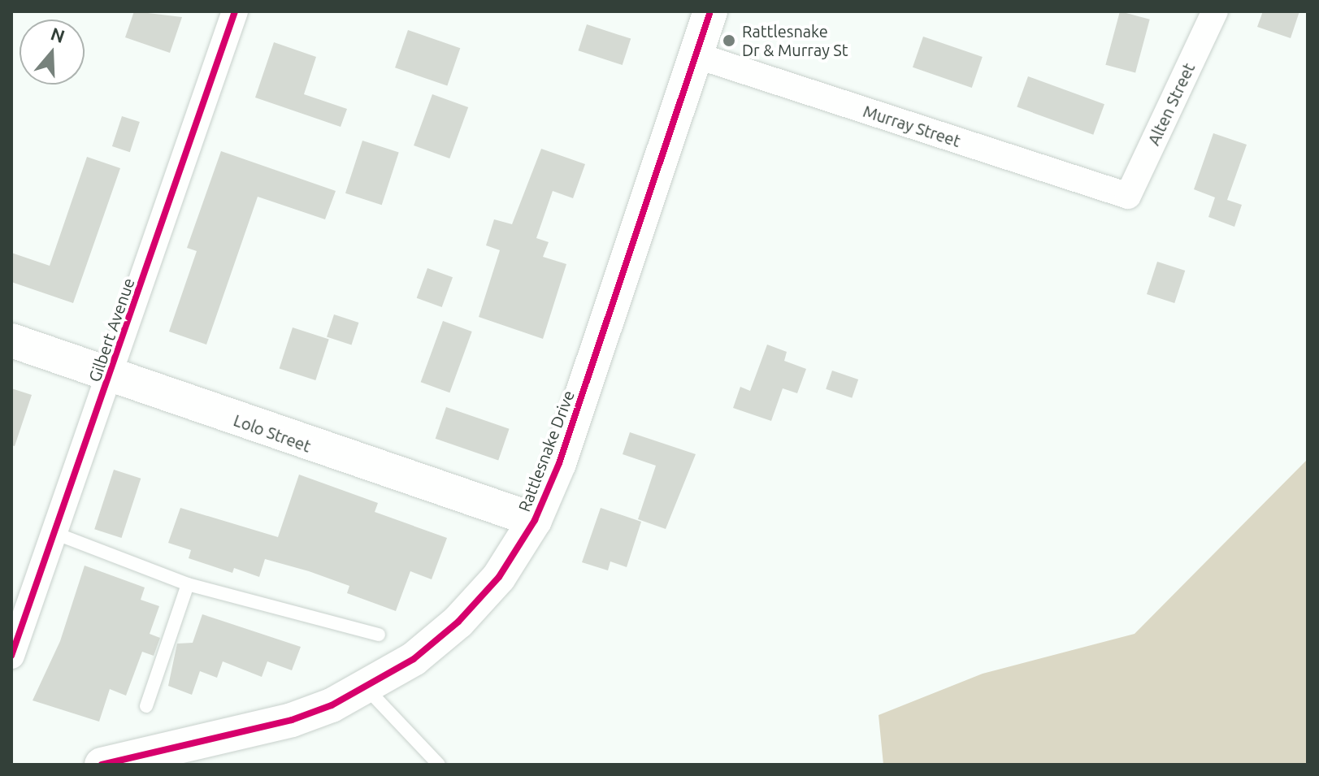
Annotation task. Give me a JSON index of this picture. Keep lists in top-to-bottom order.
{
  "streets": {
    "street": [
      "Alten Street",
      "Murray Street",
      "Gilbert Avenue",
      "Lolo Street",
      "Rattlesnake Drive"
    ]
  },
  "crossings": [
    ["Alten Street", "Murray Street"],
    ["Murray Street", "Rattlesnake Drive"],
    ["Gilbert Avenue", "Lolo Street"],
    ["Lolo Street", "Rattlesnake Drive"]
  ],
  "places": ["Rattlesnake Dr & Murray St"],
  "north": "top"
}
